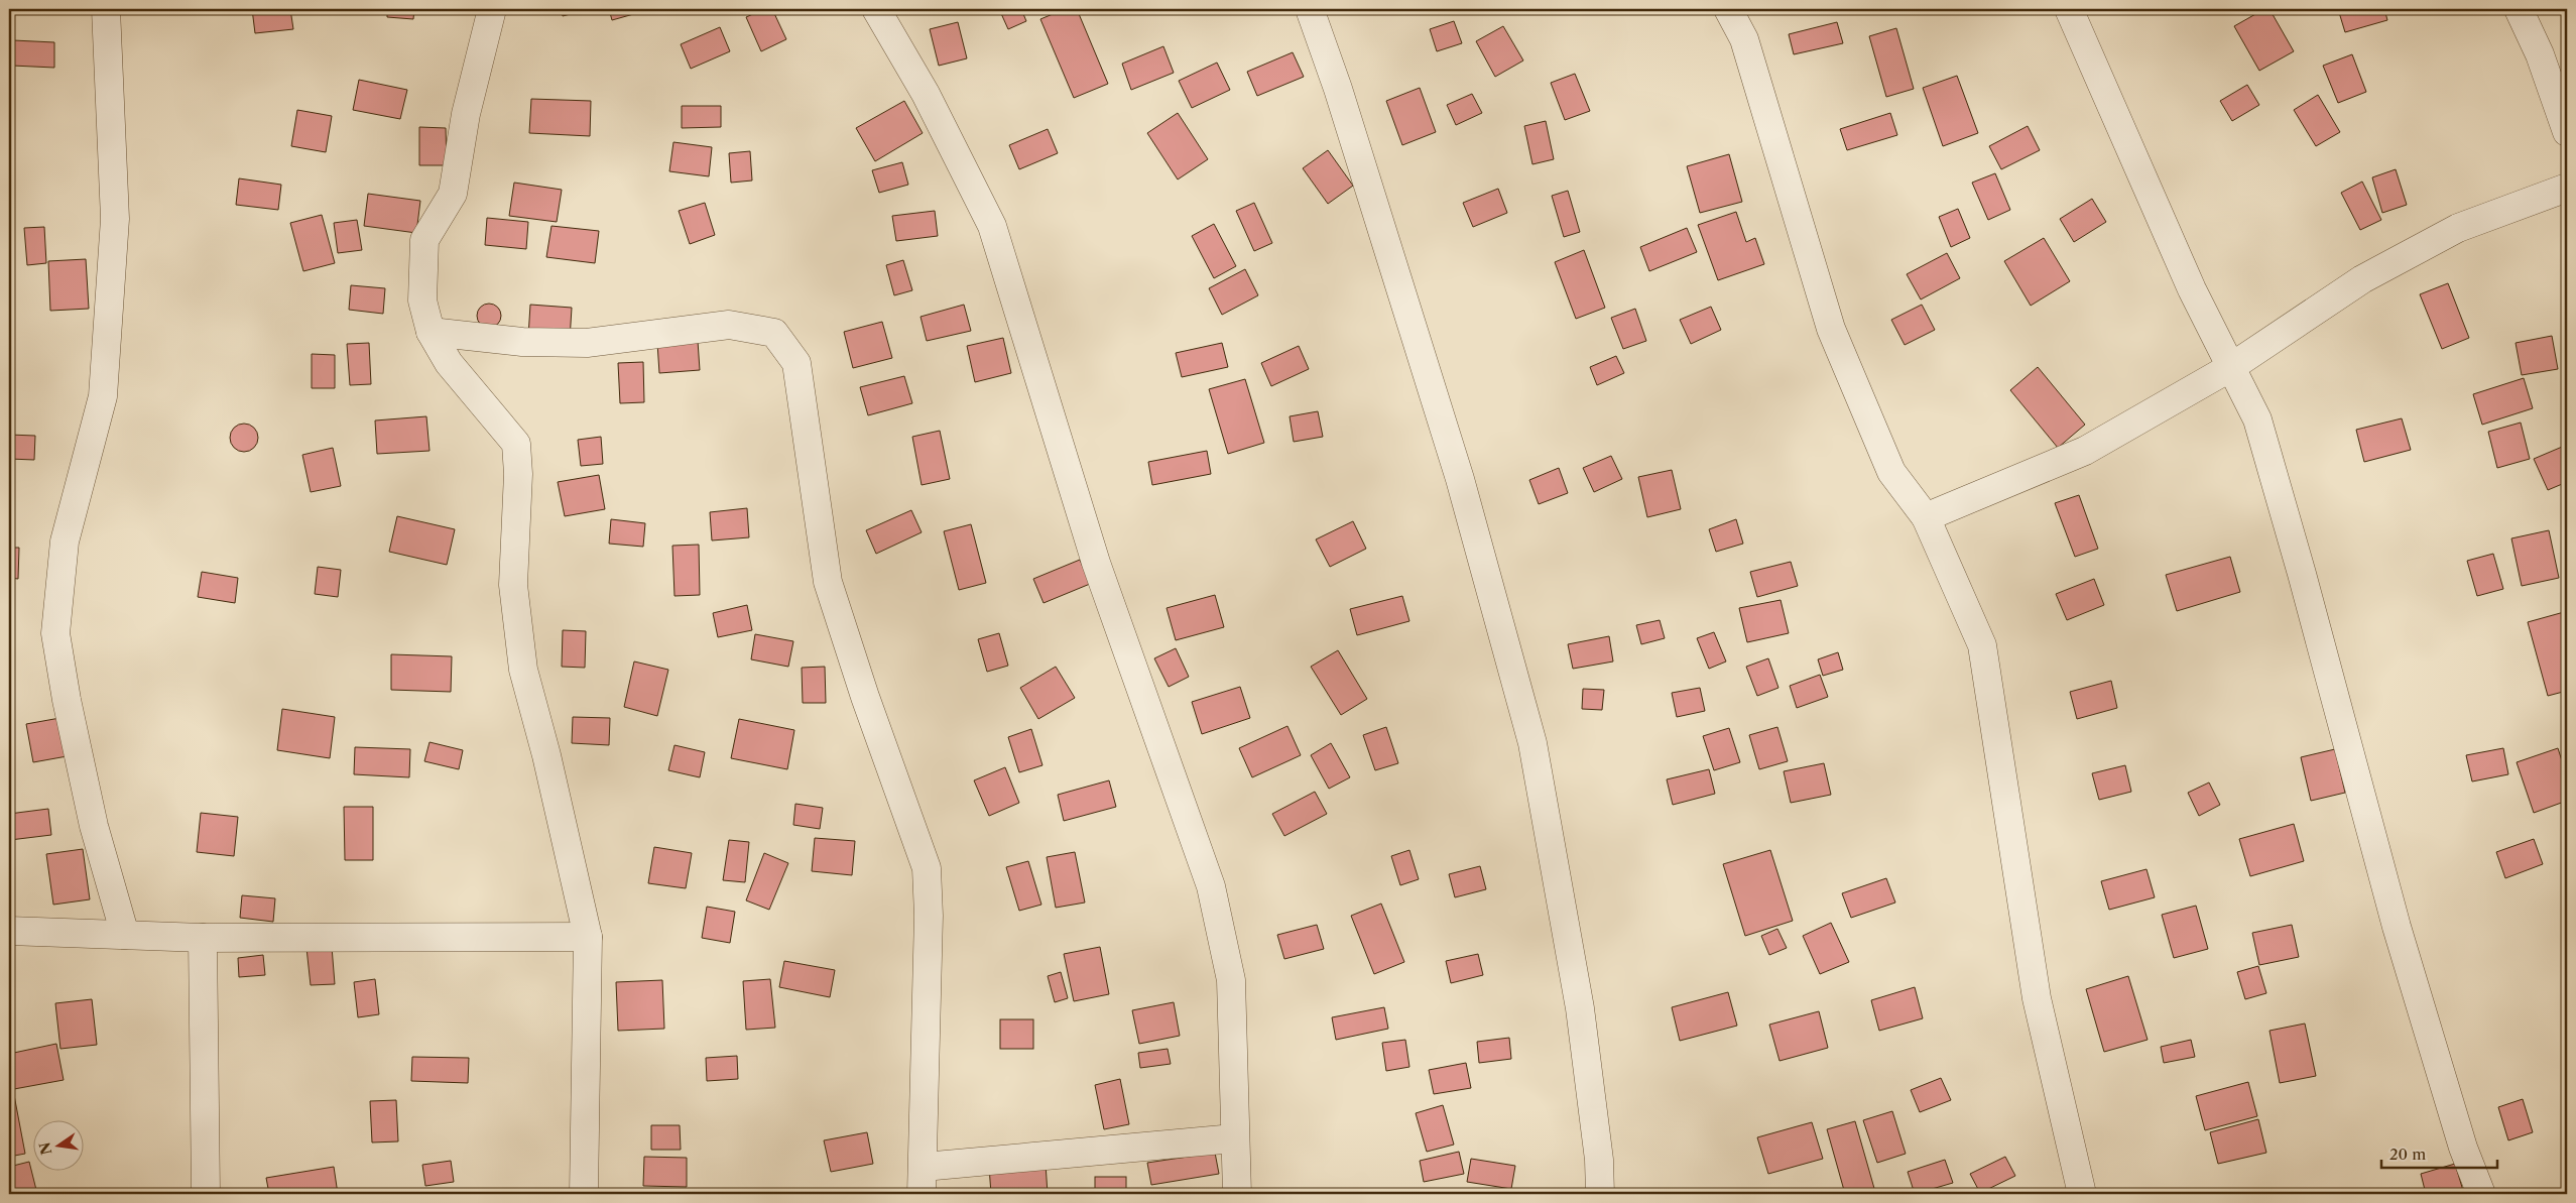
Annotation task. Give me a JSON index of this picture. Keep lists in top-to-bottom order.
{
  "scale_bar": "20 m",
  "north": "left"
}
